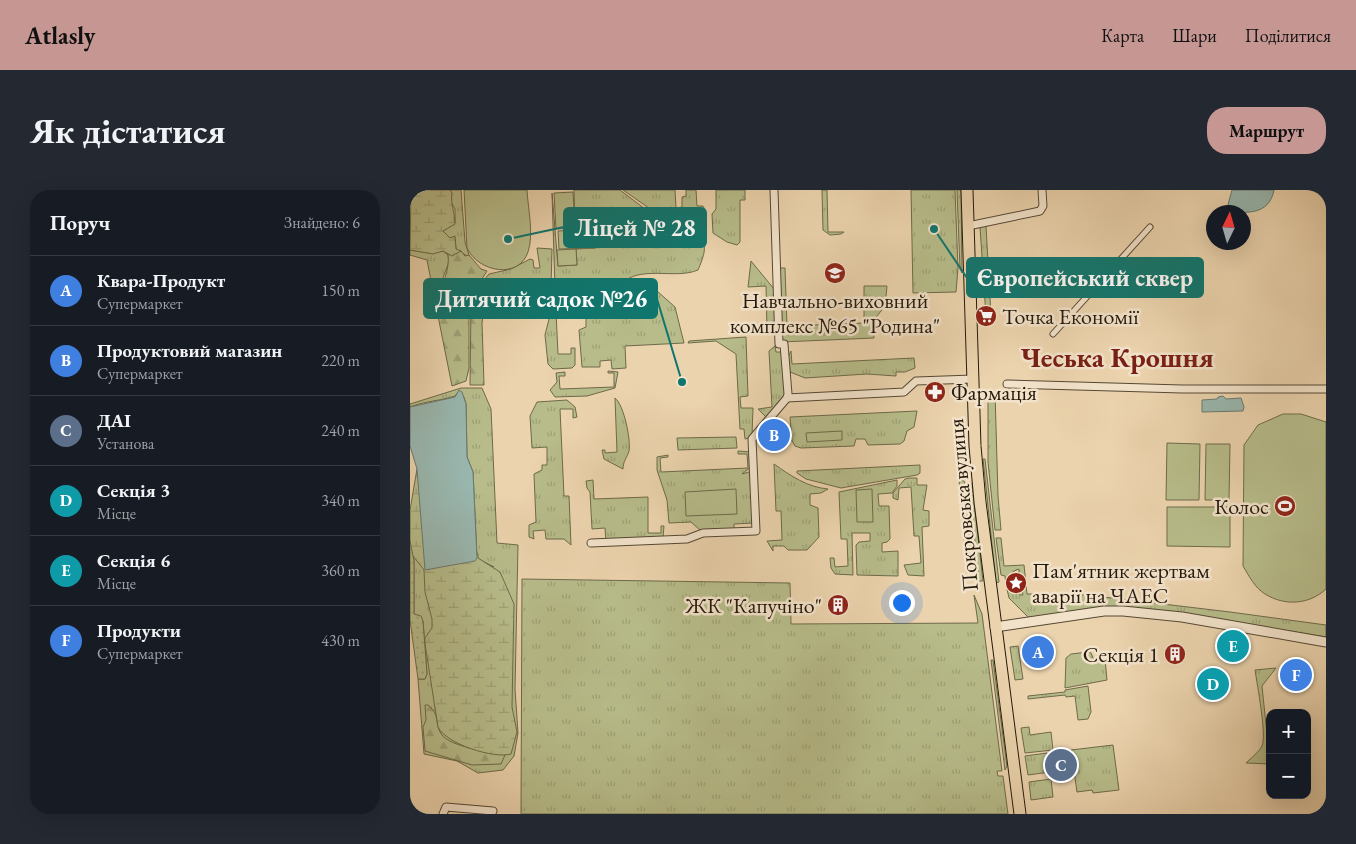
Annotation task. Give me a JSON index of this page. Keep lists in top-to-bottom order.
{
  "streets": {
    "highway": ["Покровська вулиця"]
  },
  "districts": ["Чеська Крошня"],
  "places": {
    "other": ["Європейський сквер", "Ліцей № 28", "Дитячий садок №26"],
    "school or university": ["Навчально-виховний комплекс №65 \"Родина\""],
    "supermarket": ["Точка Економії"],
    "pharmacy": ["Фармація"],
    "sports": ["Колос"],
    "place": ["Пам'ятник жертвам аварії на ЧАЕС"],
    "building": ["ЖК \"Капучіно\"", "Секція 1"]
  },
  "north": "top",
  "page": {
    "header": "Atlasly",
    "nav": ["Карта", "Шари", "Поділитися"],
    "buttons": "Маршрут",
    "title": "Як дістатися",
    "heading": ["Поруч", "Знайдено: 6"],
    "list": [
      {
        "mark": "A",
        "name": "Квара-Продукт",
        "note": "Супермаркет",
        "value": "150 m"
      },
      {
        "mark": "B",
        "name": "Продуктовий магазин",
        "note": "Супермаркет",
        "value": "220 m"
      },
      {
        "mark": "C",
        "name": "ДАІ",
        "note": "Установа",
        "value": "240 m"
      },
      {
        "mark": "D",
        "name": "Секція 3",
        "note": "Місце",
        "value": "340 m"
      },
      {
        "mark": "E",
        "name": "Секція 6",
        "note": "Місце",
        "value": "360 m"
      },
      {
        "mark": "F",
        "name": "Продукти",
        "note": "Супермаркет",
        "value": "430 m"
      }
    ],
    "pins": [
      "B",
      "E",
      "A",
      "F",
      "D",
      "C"
    ],
    "map_buttons": ["+", "−"]
  }
}
